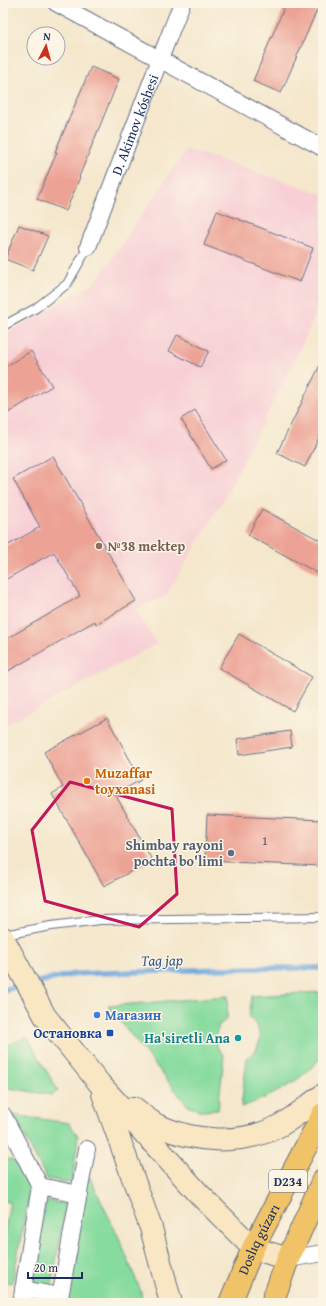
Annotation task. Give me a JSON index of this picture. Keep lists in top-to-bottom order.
{
  "streets": {
    "main road": ["D234", "Doslıq gúzarı"],
    "street": ["D. Akimov kóshesi"]
  },
  "water": ["Tag jap"],
  "places": {
    "other": [
      "№38 mektep",
      "Muzaffar toyxanasi",
      "Shimbay rayoni pochta bo'limi",
      "Магазин",
      "Ha'siretli Ana"
    ],
    "transit": ["Остановка"]
  },
  "house_numbers": ["1"],
  "scale_bar": "20 m",
  "north": "top"
}
